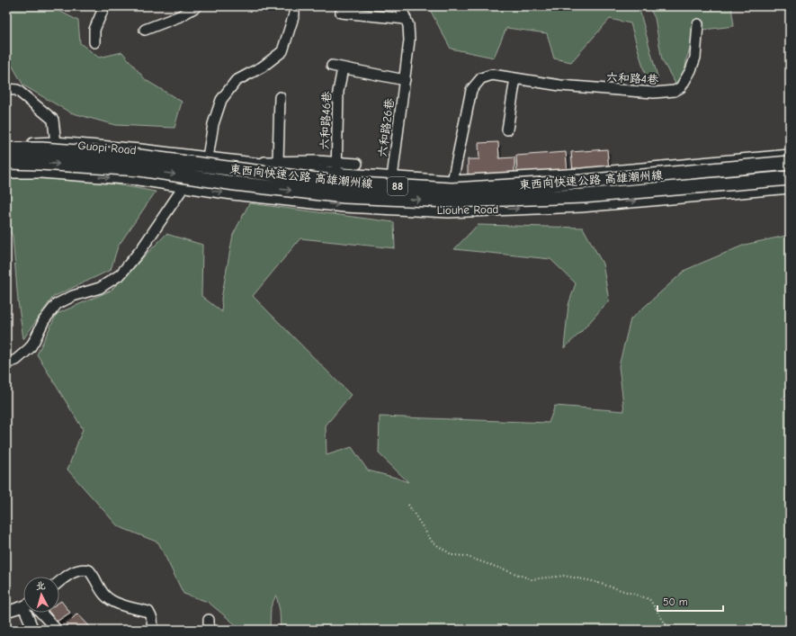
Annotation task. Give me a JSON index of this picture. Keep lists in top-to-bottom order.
{
  "streets": {
    "highway": ["東西向快速公路 高雄潮州線", "88"],
    "main road": ["Guopi Road", "Liouhe Road"],
    "street": ["六和路4巷", "六和路46巷", "六和路26巷"]
  },
  "scale_bar": "50 m",
  "north": "top"
}
